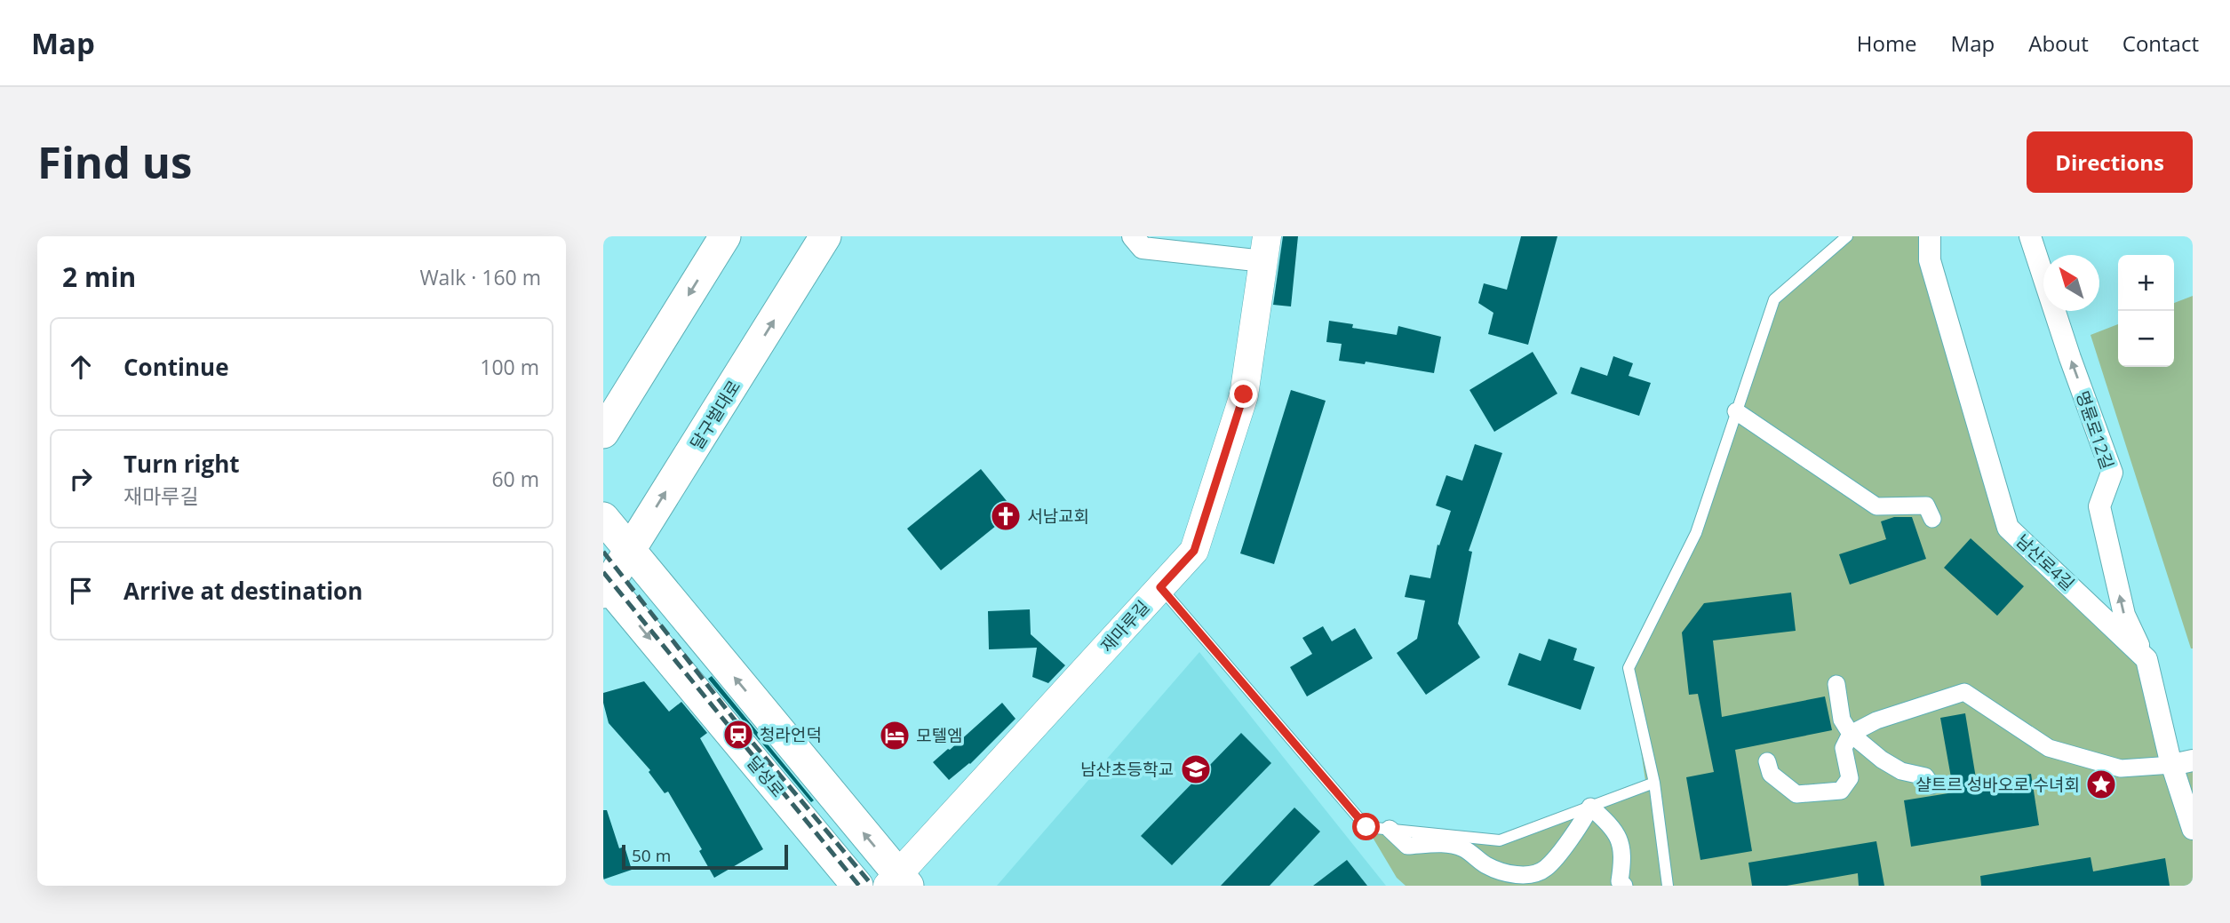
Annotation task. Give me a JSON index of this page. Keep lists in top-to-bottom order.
{
  "streets": {
    "main road": ["달구벌대로", "달성로"],
    "street": ["명륜로12길", "남산로4길", "재마루길"]
  },
  "crossings": [
    ["달구벌대로", "달성로"],
    ["명륜로12길", "남산로4길"]
  ],
  "one_way": ["명륜로12길"],
  "places": {
    "church": ["서남교회"],
    "station": ["청라언덕"],
    "hotel": ["모텔엠"],
    "school or university": ["남산초등학교"],
    "place": ["샬트르 성바오로 수녀회"]
  },
  "scale_bar": "50 m",
  "north": "top left",
  "page": {
    "header": "Map",
    "nav": [
      "Home",
      "Map",
      "About",
      "Contact"
    ],
    "buttons": "Directions",
    "title": "Find us",
    "heading": ["2 min", "Walk · 160 m"],
    "map_buttons": ["+", "−"],
    "list": [
      ["Continue", "100 m"],
      ["Turn right", "재마루길", "60 m"],
      "Arrive at destination"
    ],
    "scale": "50 m"
  }
}
